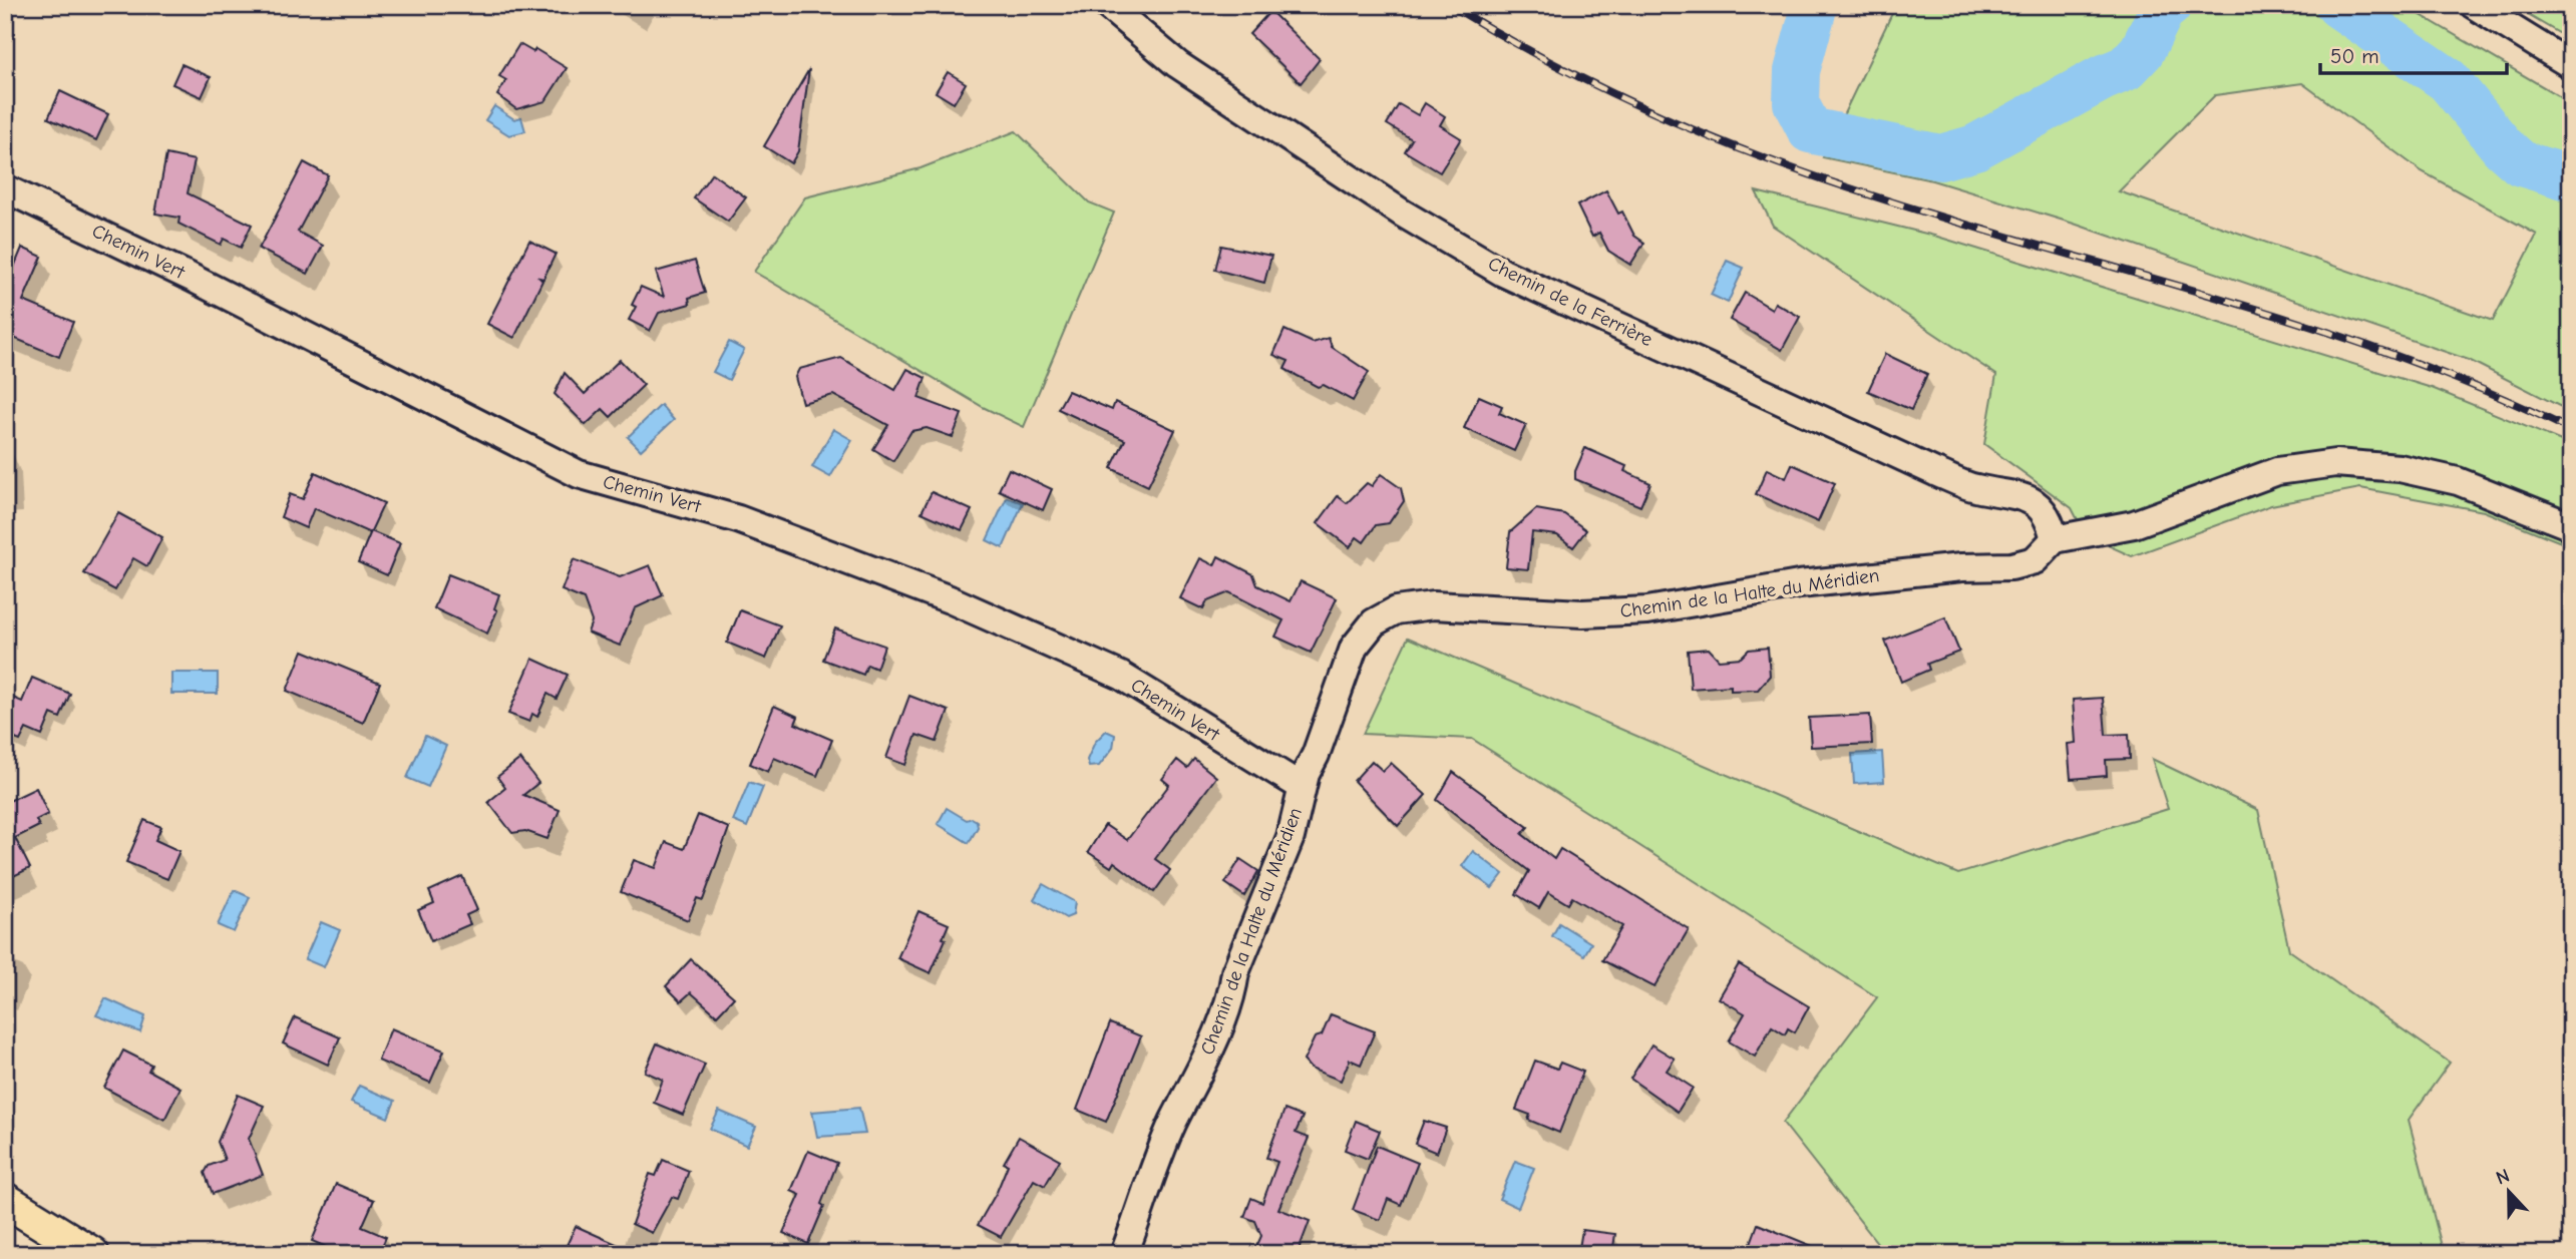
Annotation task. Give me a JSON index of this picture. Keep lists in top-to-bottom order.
{
  "streets": {
    "street": ["Chemin Vert", "Chemin de la Ferrière", "Chemin de la Halte du Méridien"]
  },
  "crossings": [
    ["Chemin Vert", "Chemin de la Halte du Méridien"],
    ["Chemin de la Ferrière", "Chemin de la Halte du Méridien"]
  ],
  "scale_bar": "50 m",
  "north": "top"
}
